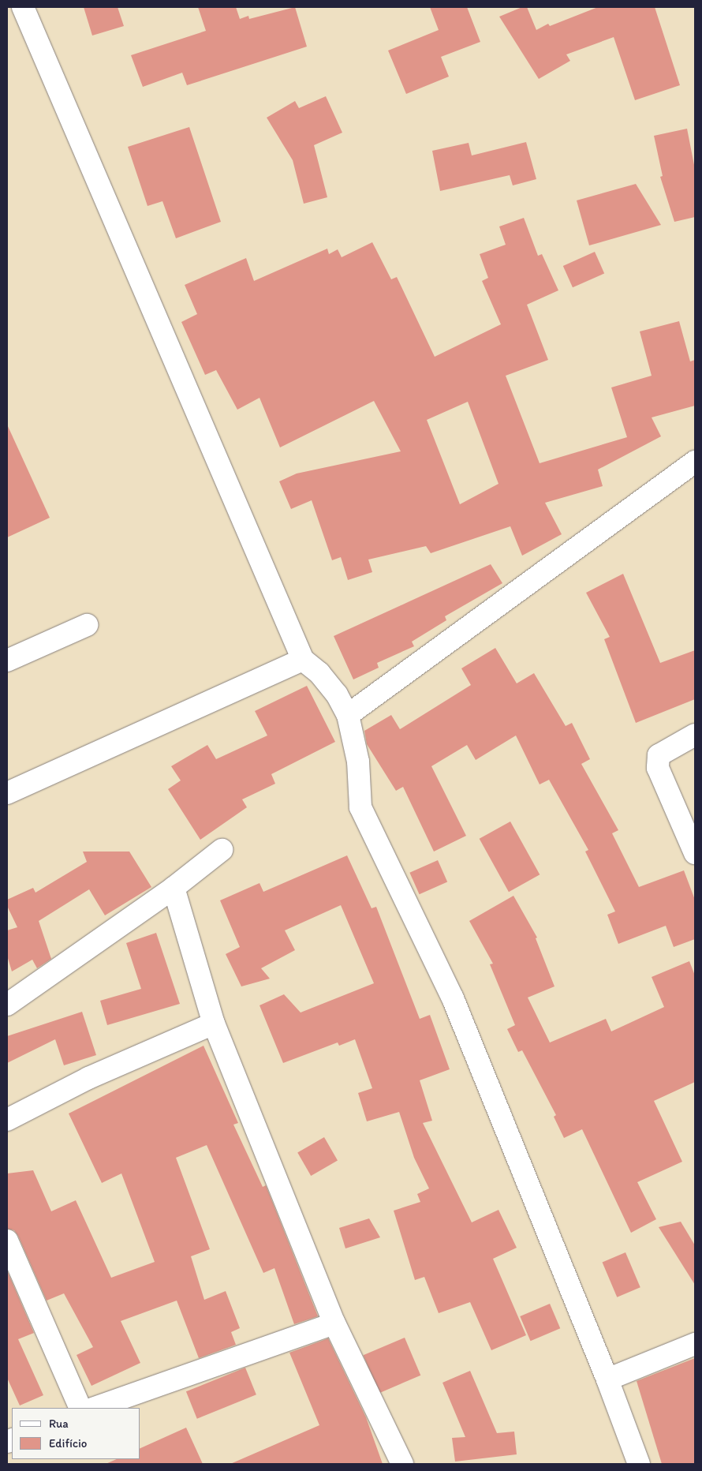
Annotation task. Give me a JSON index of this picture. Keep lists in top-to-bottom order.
{
  "legend": ["Rua", "Edifício"]
}
